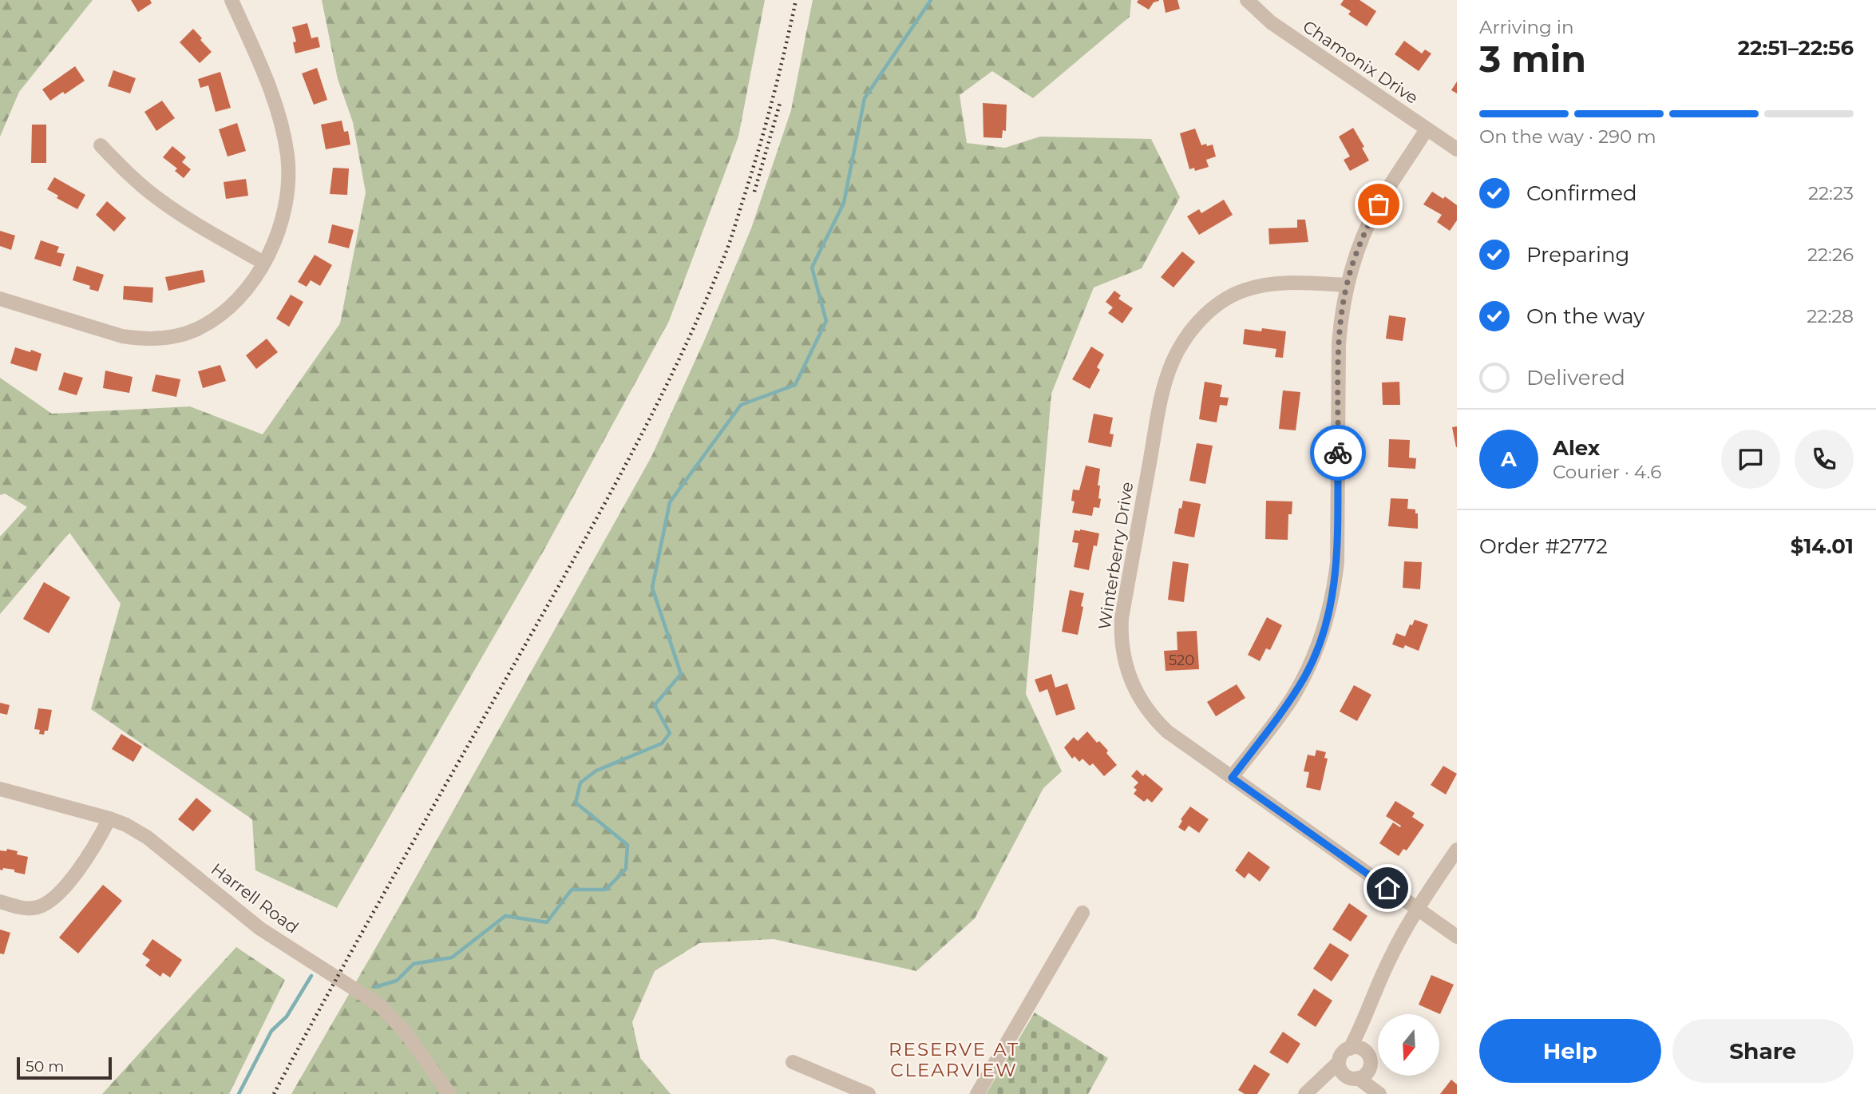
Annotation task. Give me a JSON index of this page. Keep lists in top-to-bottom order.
{
  "streets": {
    "street": ["Chamonix Drive", "Winterberry Drive", "Harrell Road"]
  },
  "districts": ["RESERVE AT CLEARVIEW"],
  "house_numbers": ["520"],
  "scale_bar": "50 m",
  "north": "bottom",
  "page": {
    "heading": ["3 min", "Arriving in", "22:51–22:56"],
    "panel": [
      "Alex",
      "Courier · 4.6",
      "Order #2772",
      "$14.01"
    ],
    "bar": "On the way · 290 m",
    "list": [
      ["Confirmed", "22:23"],
      ["Preparing", "22:26"],
      ["On the way", "22:28"],
      "Delivered"
    ],
    "round": "A",
    "buttons": ["Help", "Share"],
    "scale": "50 m"
  }
}
